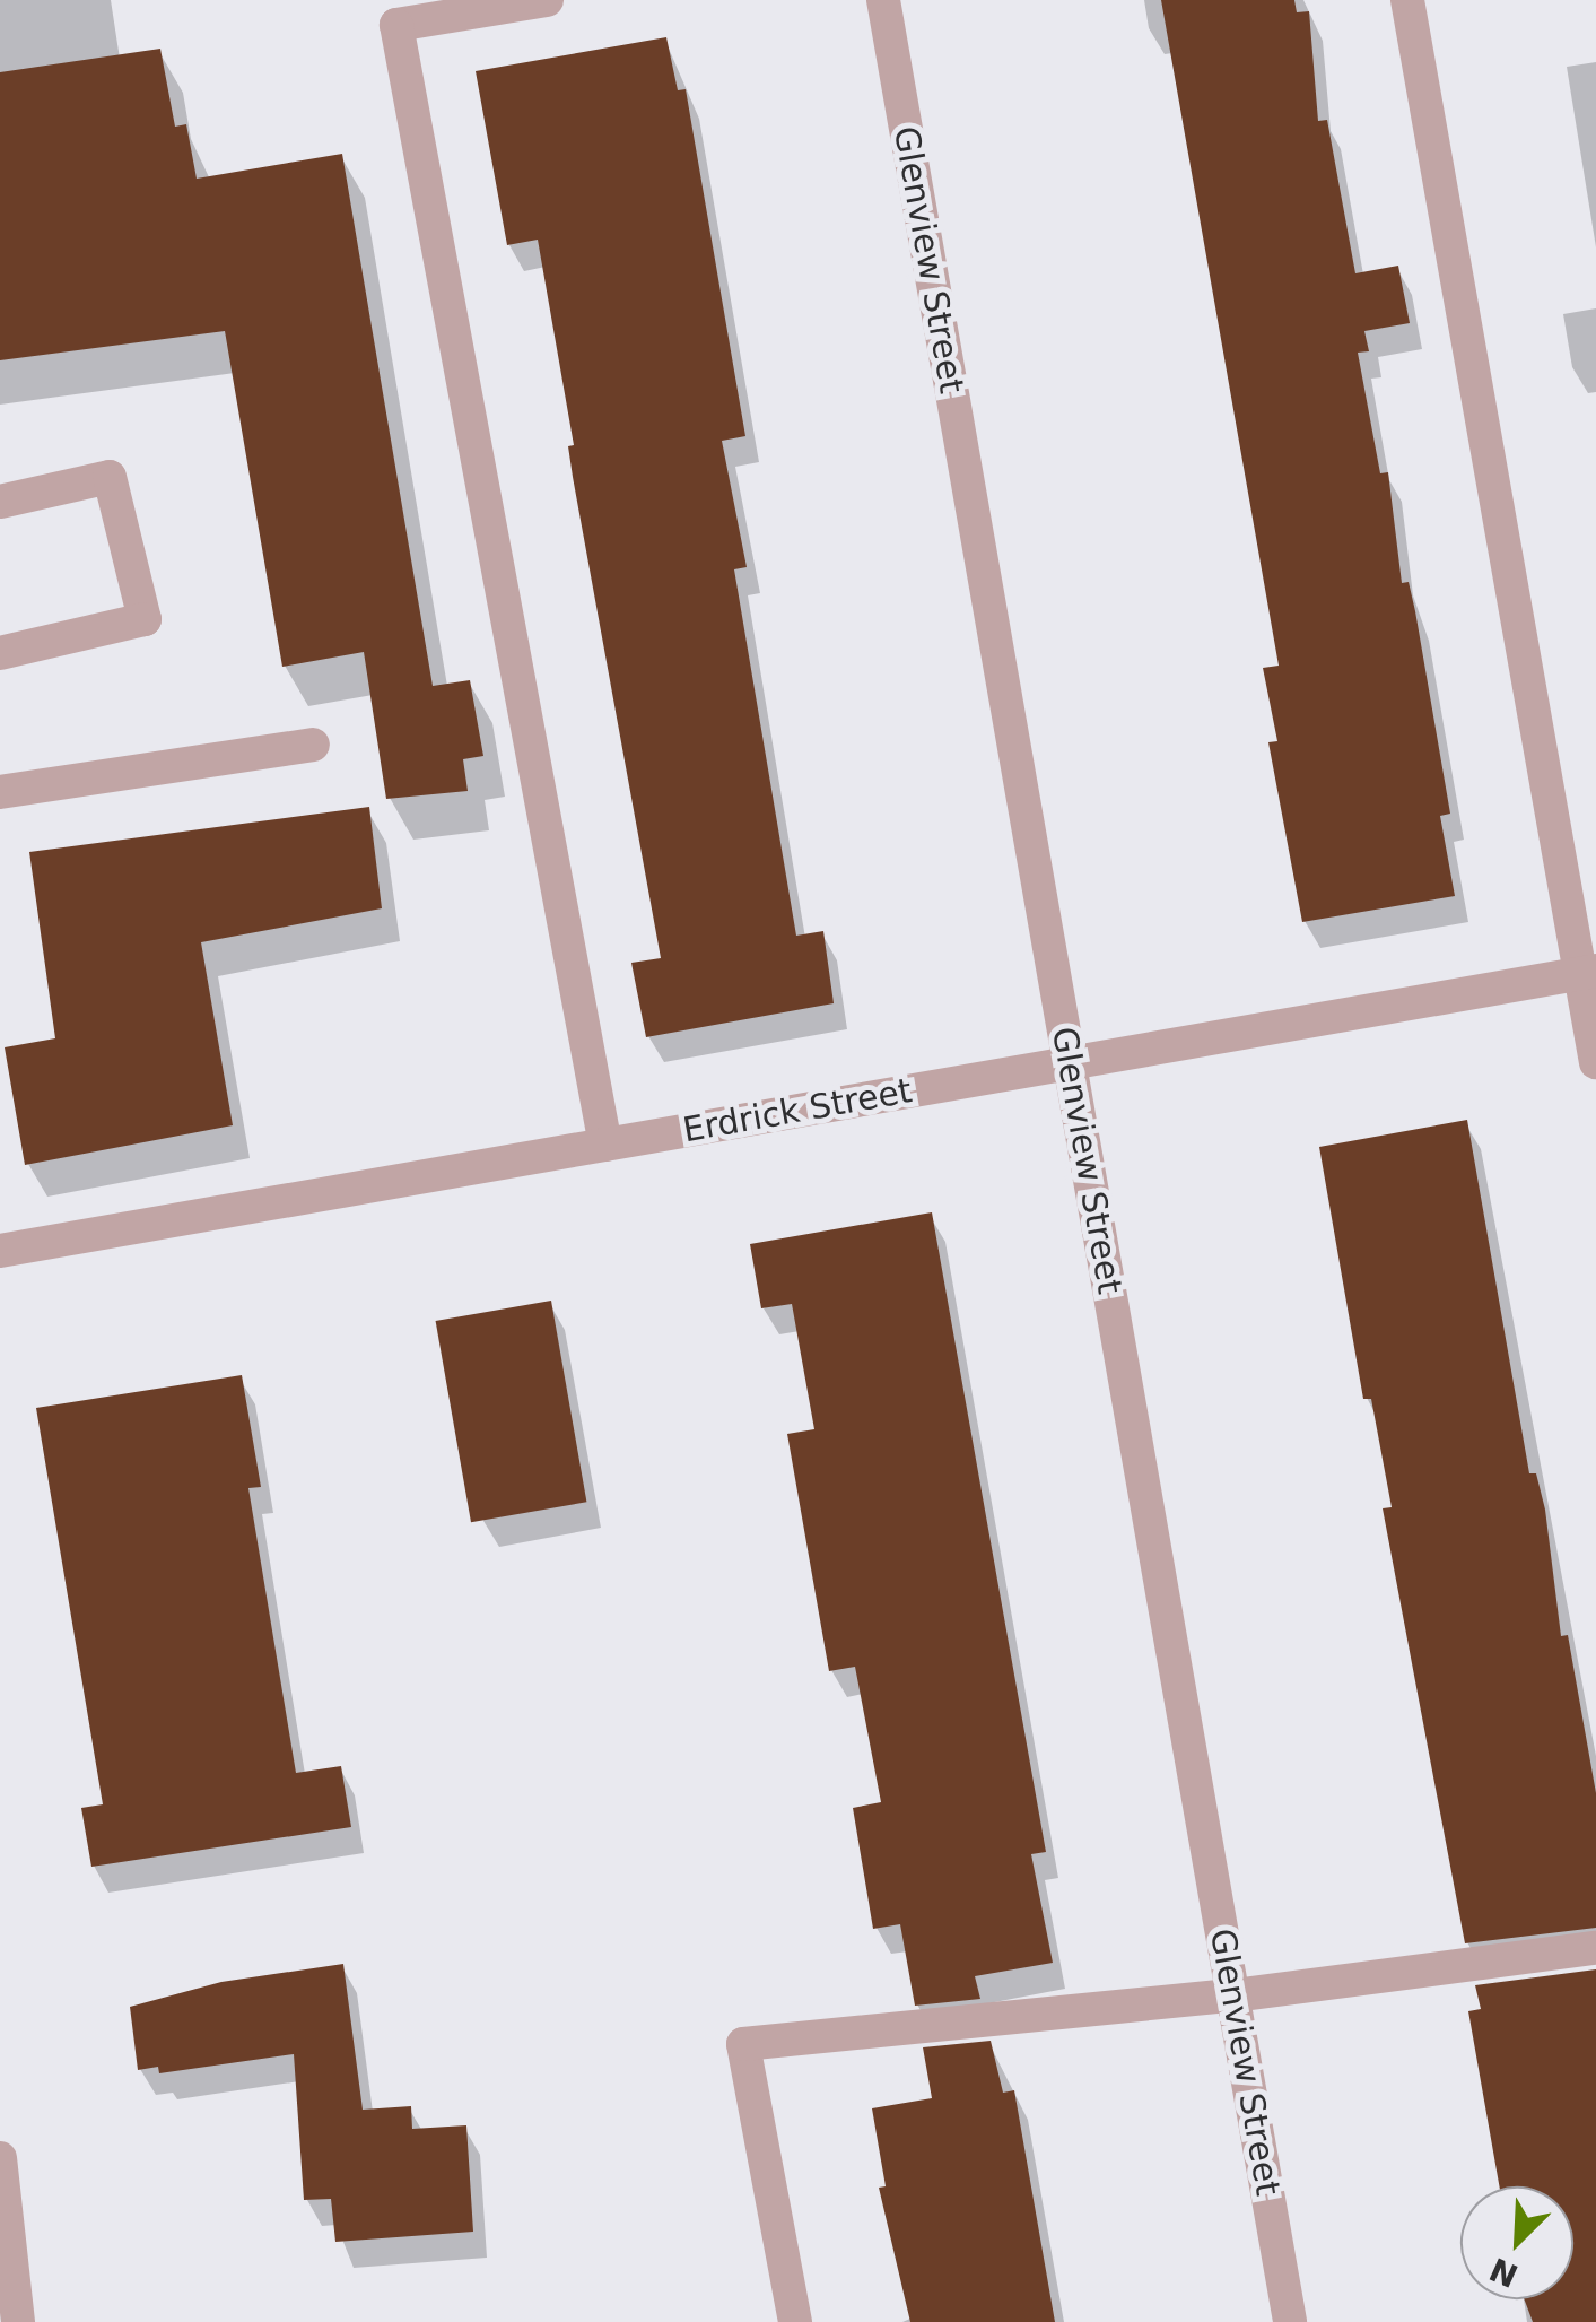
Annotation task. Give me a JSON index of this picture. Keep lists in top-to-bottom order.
{
  "streets": {
    "street": ["Glenview Street", "Erdrick Street"]
  },
  "crossings": [
    ["Glenview Street", "Erdrick Street"]
  ],
  "north": "bottom left"
}
